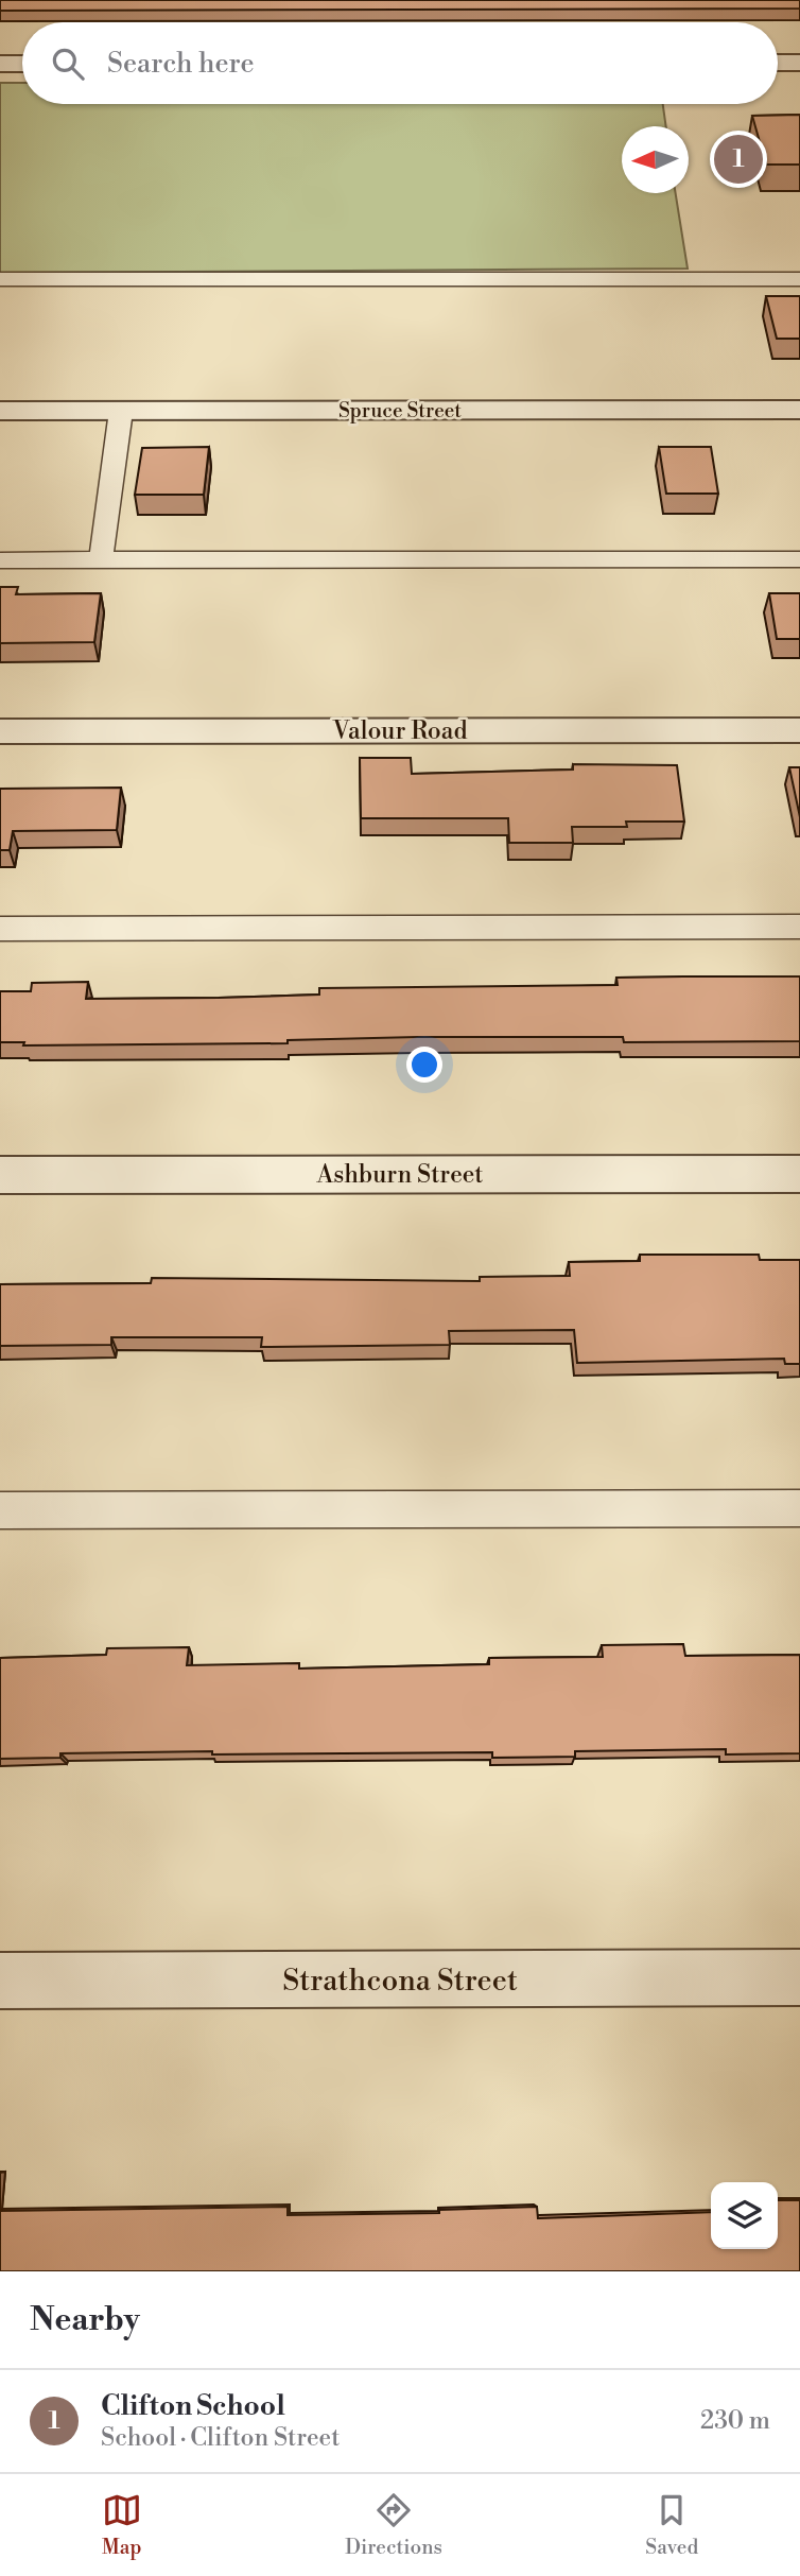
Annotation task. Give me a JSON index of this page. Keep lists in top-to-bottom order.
{
  "streets": {
    "street": [
      "Spruce Street",
      "Valour Road",
      "Ashburn Street",
      "Strathcona Street"
    ]
  },
  "north": "left",
  "page": {
    "search": "Search here",
    "pins": "1",
    "heading": "Nearby",
    "list": [
      {
        "mark": "1",
        "name": "Clifton School",
        "note": "School · Clifton Street",
        "value": "230 m"
      }
    ],
    "nav": ["Map", "Directions", "Saved"]
  }
}
